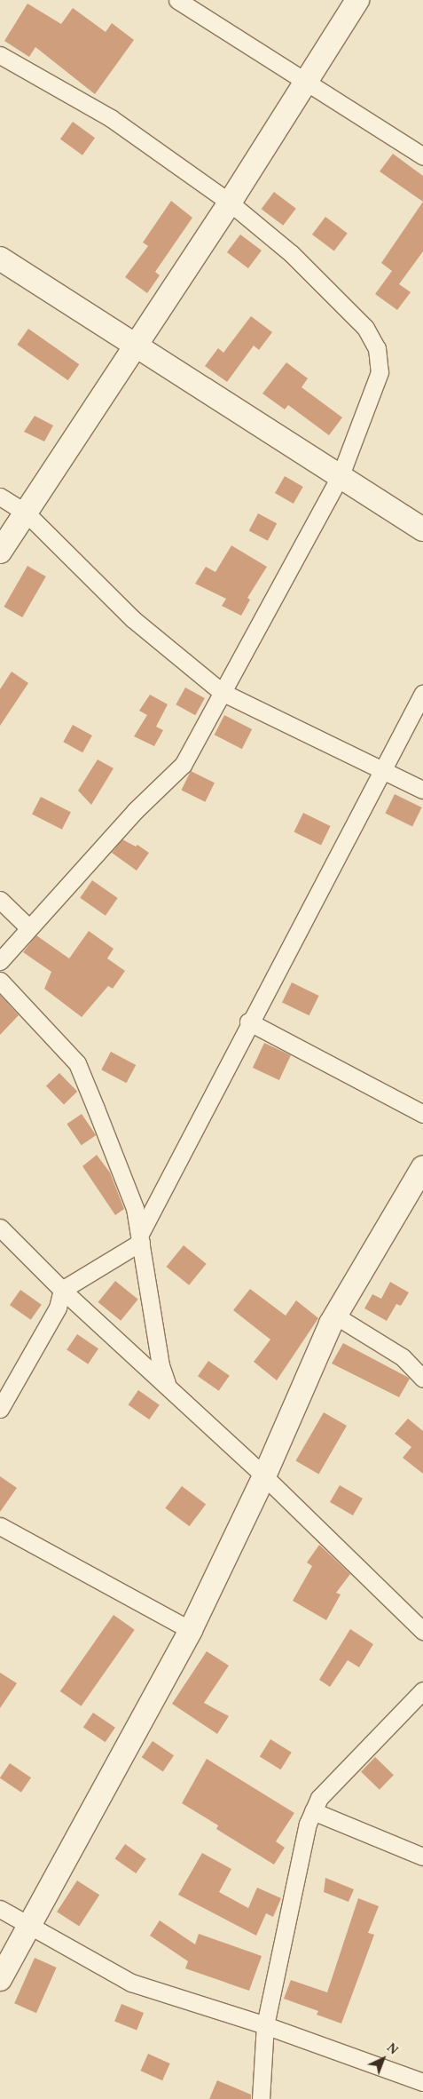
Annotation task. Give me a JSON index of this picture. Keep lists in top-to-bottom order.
{
  "north": "top right"
}
